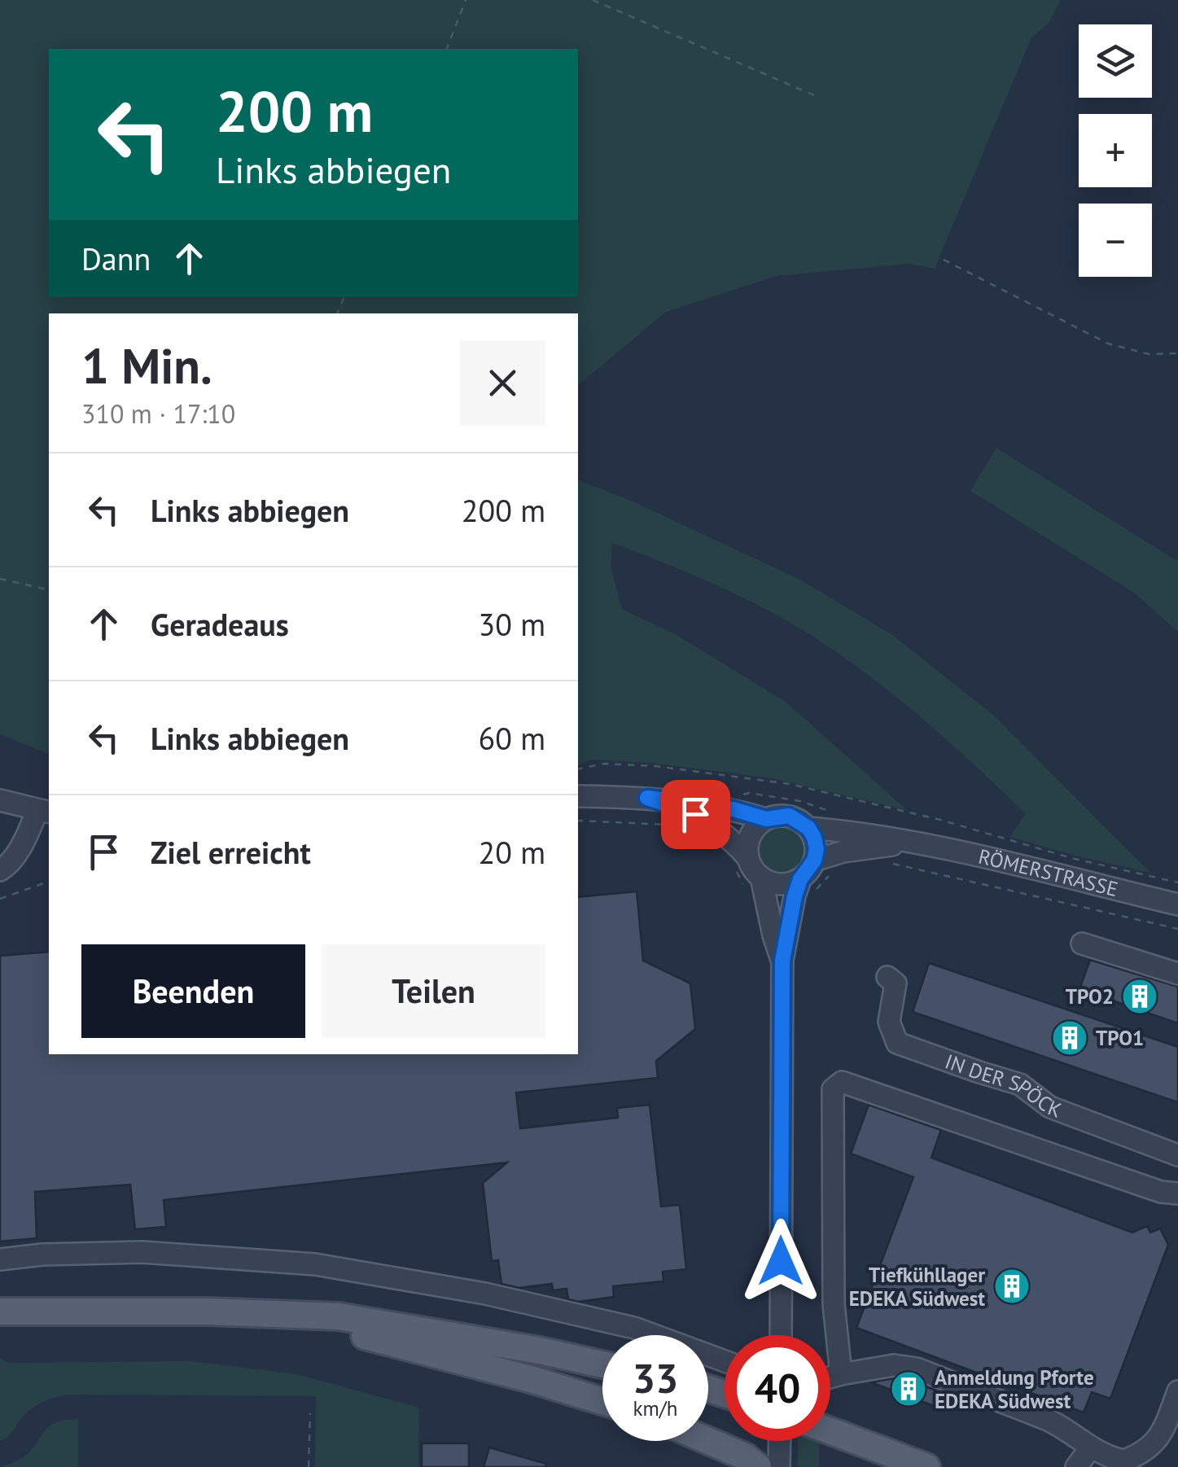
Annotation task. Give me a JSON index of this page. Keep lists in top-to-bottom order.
{
  "streets": {
    "street": ["RÖMERSTRASSE", "IN DER SPÖCK"]
  },
  "places": {
    "building": [
      "TPO2",
      "TPO1",
      "Tiefkühllager EDEKA Südwest",
      "Anmeldung Pforte EDEKA Südwest"
    ]
  },
  "page": {
    "map_buttons": ["+", "−"],
    "turn": ["200 m", "Links abbiegen"],
    "then": "Dann",
    "heading": ["1 Min.", "310 m · 17:10"],
    "list": [
      {
        "name": "Links abbiegen",
        "value": "200 m"
      },
      {
        "name": "Geradeaus",
        "value": "30 m"
      },
      {
        "name": "Links abbiegen",
        "value": "60 m"
      },
      {
        "name": "Ziel erreicht",
        "value": "20 m"
      }
    ],
    "buttons": ["Beenden", "Teilen"],
    "speed": "33 km/h",
    "limit": "40"
  }
}
